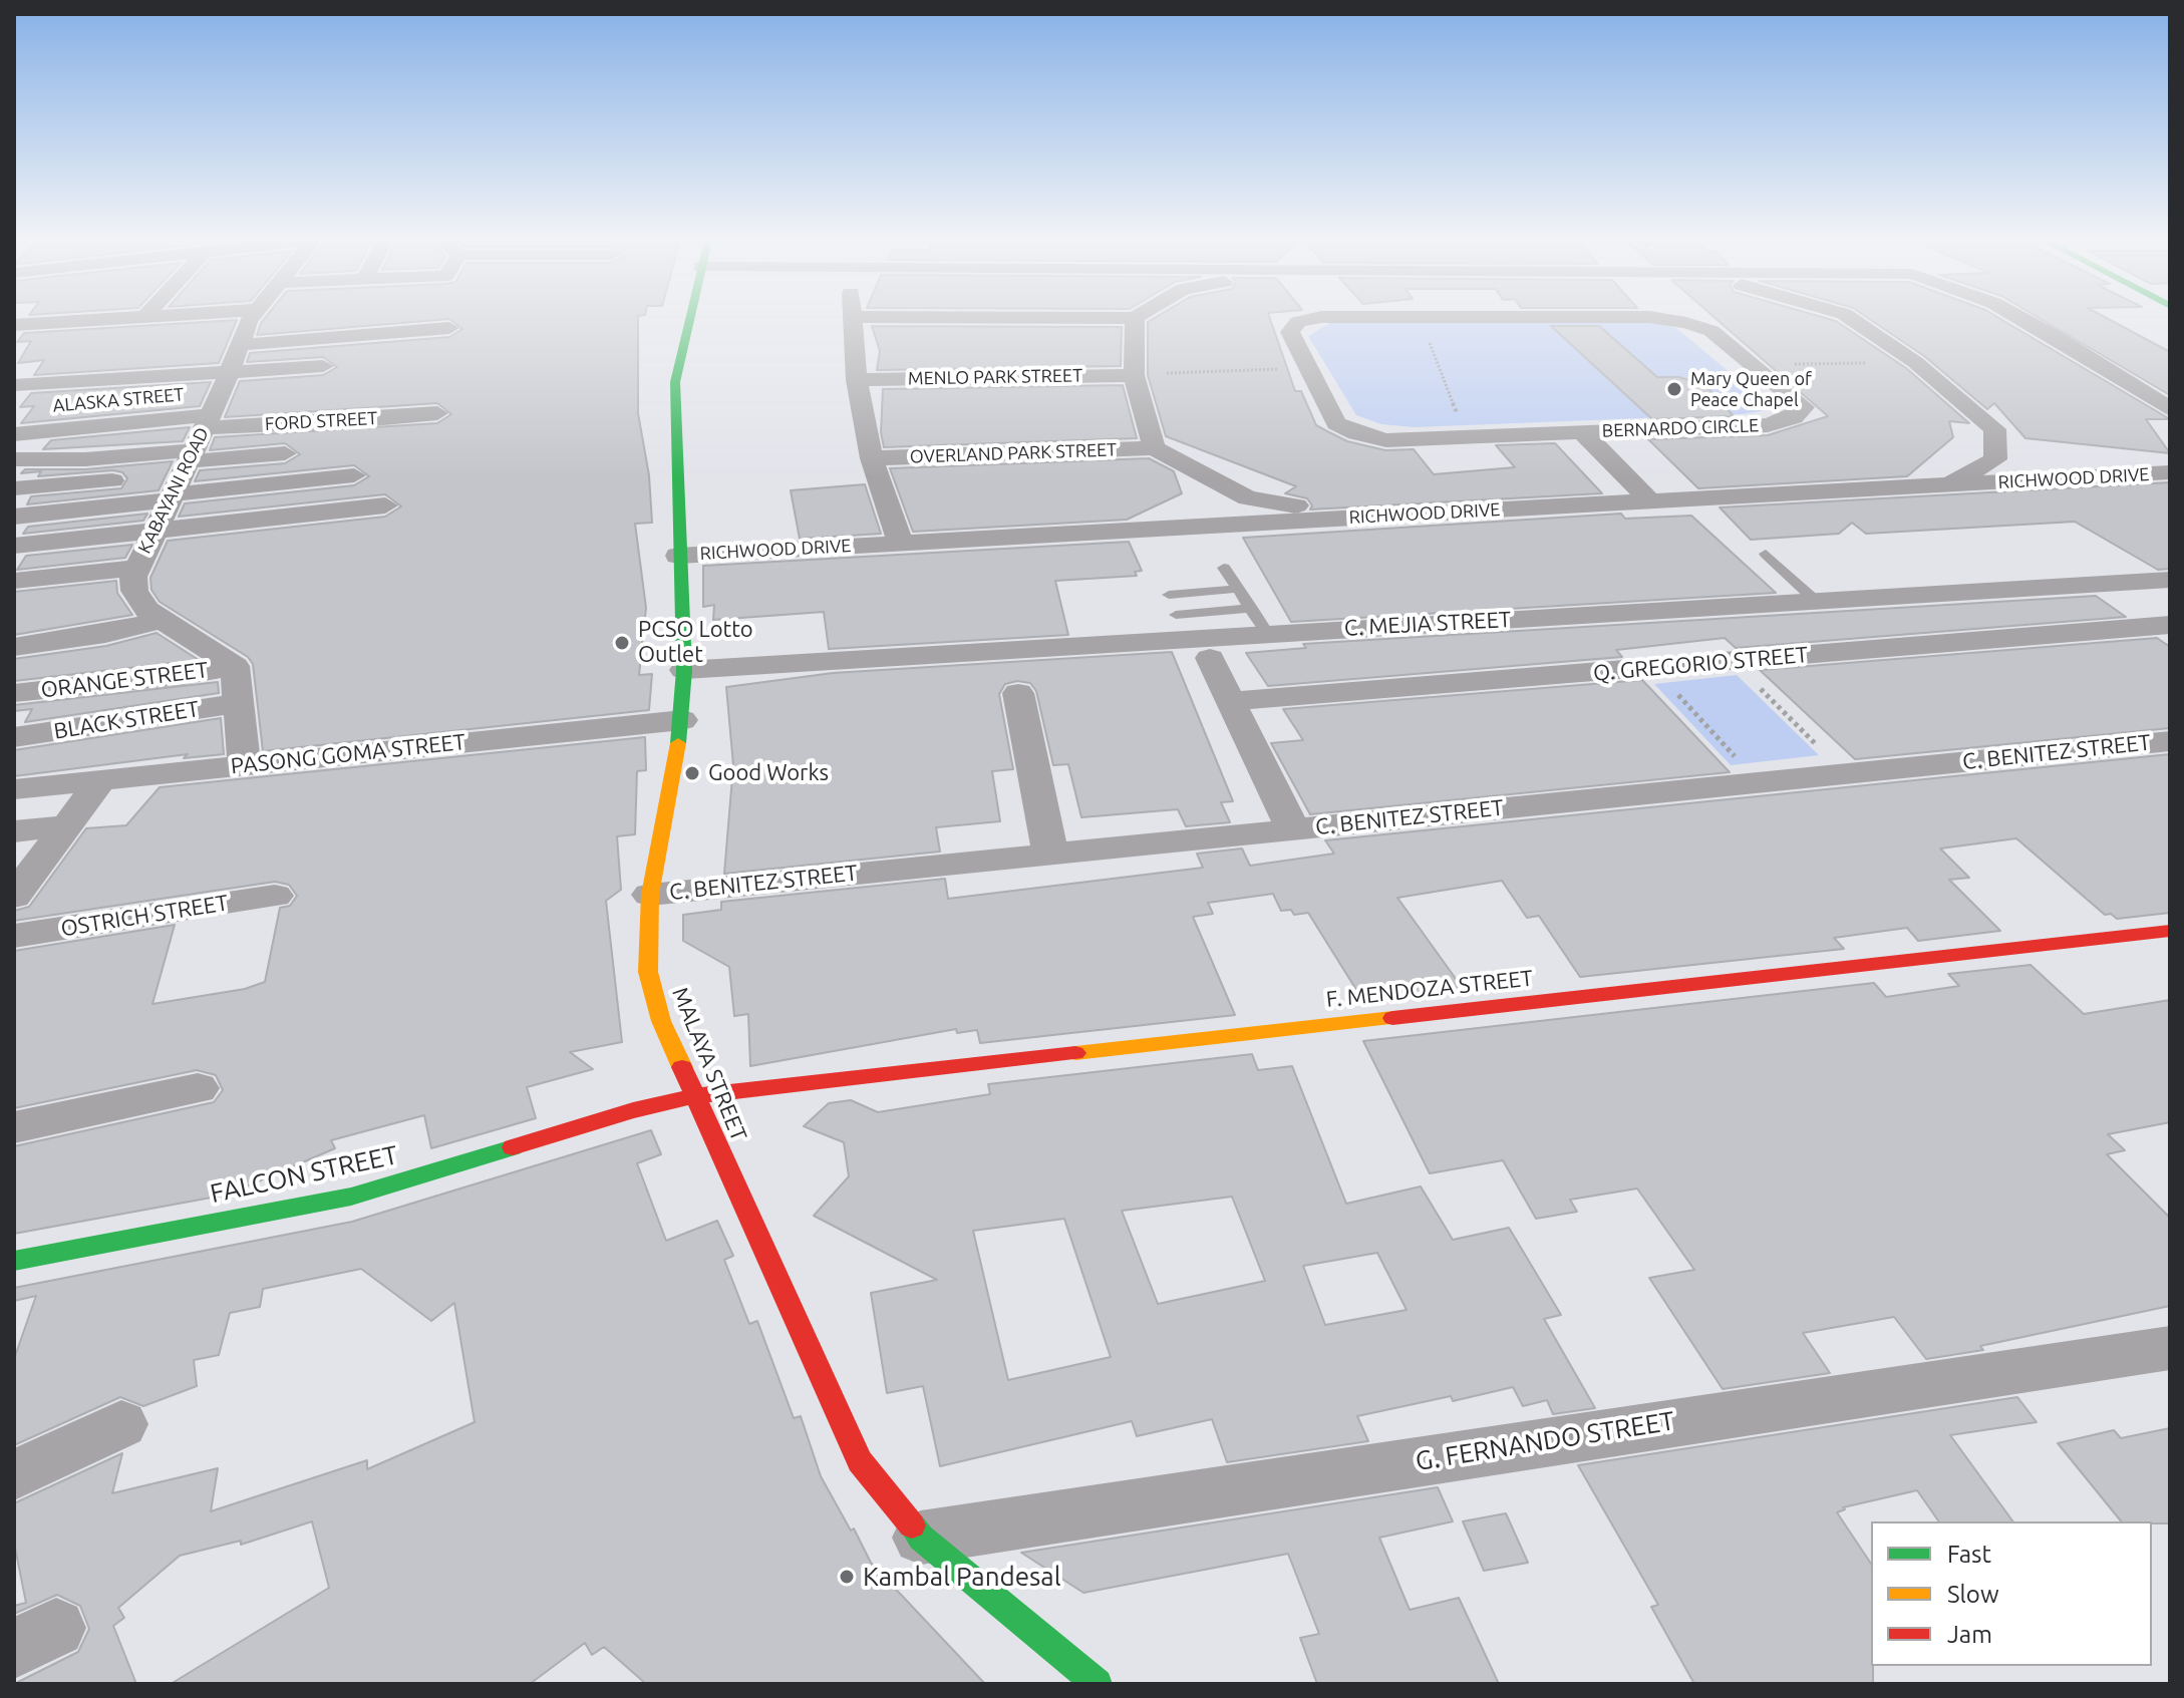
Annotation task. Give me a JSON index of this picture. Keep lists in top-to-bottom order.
{
  "streets": {
    "street": [
      "MENLO PARK STREET",
      "ALASKA STREET",
      "FORD STREET",
      "BERNARDO CIRCLE",
      "OVERLAND PARK STREET",
      "RICHWOOD DRIVE",
      "KABAYANI ROAD",
      "C. MEJIA STREET",
      "Q. GREGORIO STREET",
      "ORANGE STREET",
      "BLACK STREET",
      "C. BENITEZ STREET",
      "PASONG GOMA STREET",
      "OSTRICH STREET",
      "F. MENDOZA STREET",
      "MALAYA STREET",
      "FALCON STREET",
      "G. FERNANDO STREET"
    ]
  },
  "crossings": [
    ["ALASKA STREET", "KABAYANI ROAD"],
    ["FORD STREET", "KABAYANI ROAD"],
    ["RICHWOOD DRIVE", "MALAYA STREET"],
    ["C. MEJIA STREET", "MALAYA STREET"],
    ["C. BENITEZ STREET", "MALAYA STREET"],
    ["PASONG GOMA STREET", "MALAYA STREET"],
    ["F. MENDOZA STREET", "MALAYA STREET"],
    ["F. MENDOZA STREET", "FALCON STREET"],
    ["MALAYA STREET", "FALCON STREET"],
    ["MALAYA STREET", "G. FERNANDO STREET"]
  ],
  "places": [
    "Mary Queen of Peace Chapel",
    "PCSO Lotto Outlet",
    "Good Works",
    "Kambal Pandesal"
  ],
  "legend": ["Fast", "Slow", "Jam"]
}
